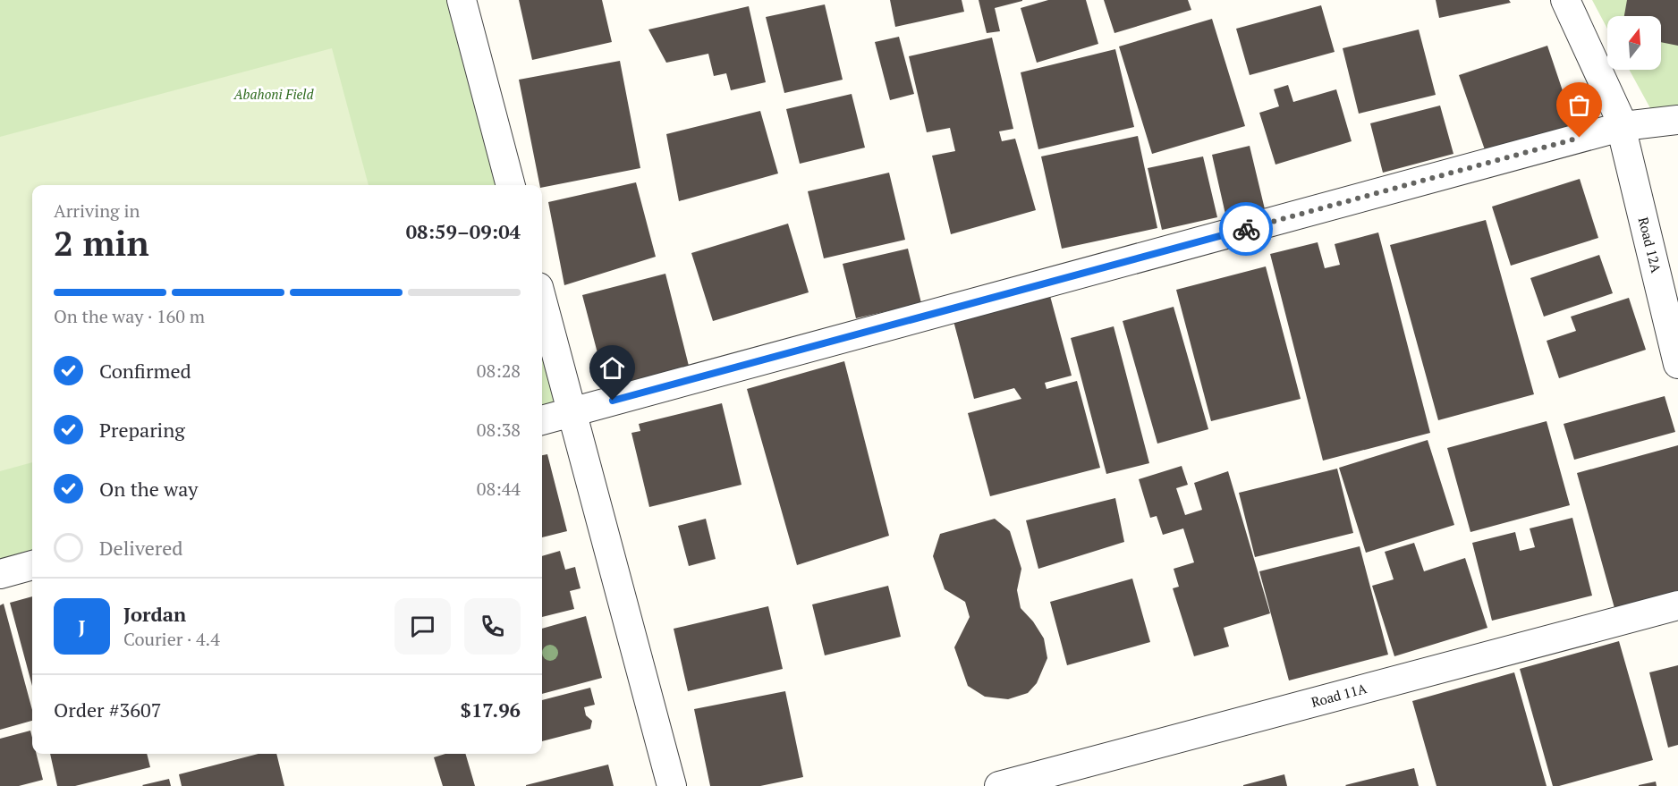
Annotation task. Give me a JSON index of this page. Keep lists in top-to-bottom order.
{
  "streets": {
    "street": ["Road 12A", "Road 11A"]
  },
  "parks": ["Abahoni Field"],
  "north": "top",
  "page": {
    "heading": ["2 min", "Arriving in", "08:59–09:04"],
    "panel": [
      "Jordan",
      "Courier · 4.4",
      "Order #3607",
      "$17.96"
    ],
    "bar": "On the way · 160 m",
    "list": [
      ["Confirmed", "08:28"],
      ["Preparing", "08:38"],
      ["On the way", "08:44"],
      "Delivered"
    ],
    "round": "J"
  }
}
